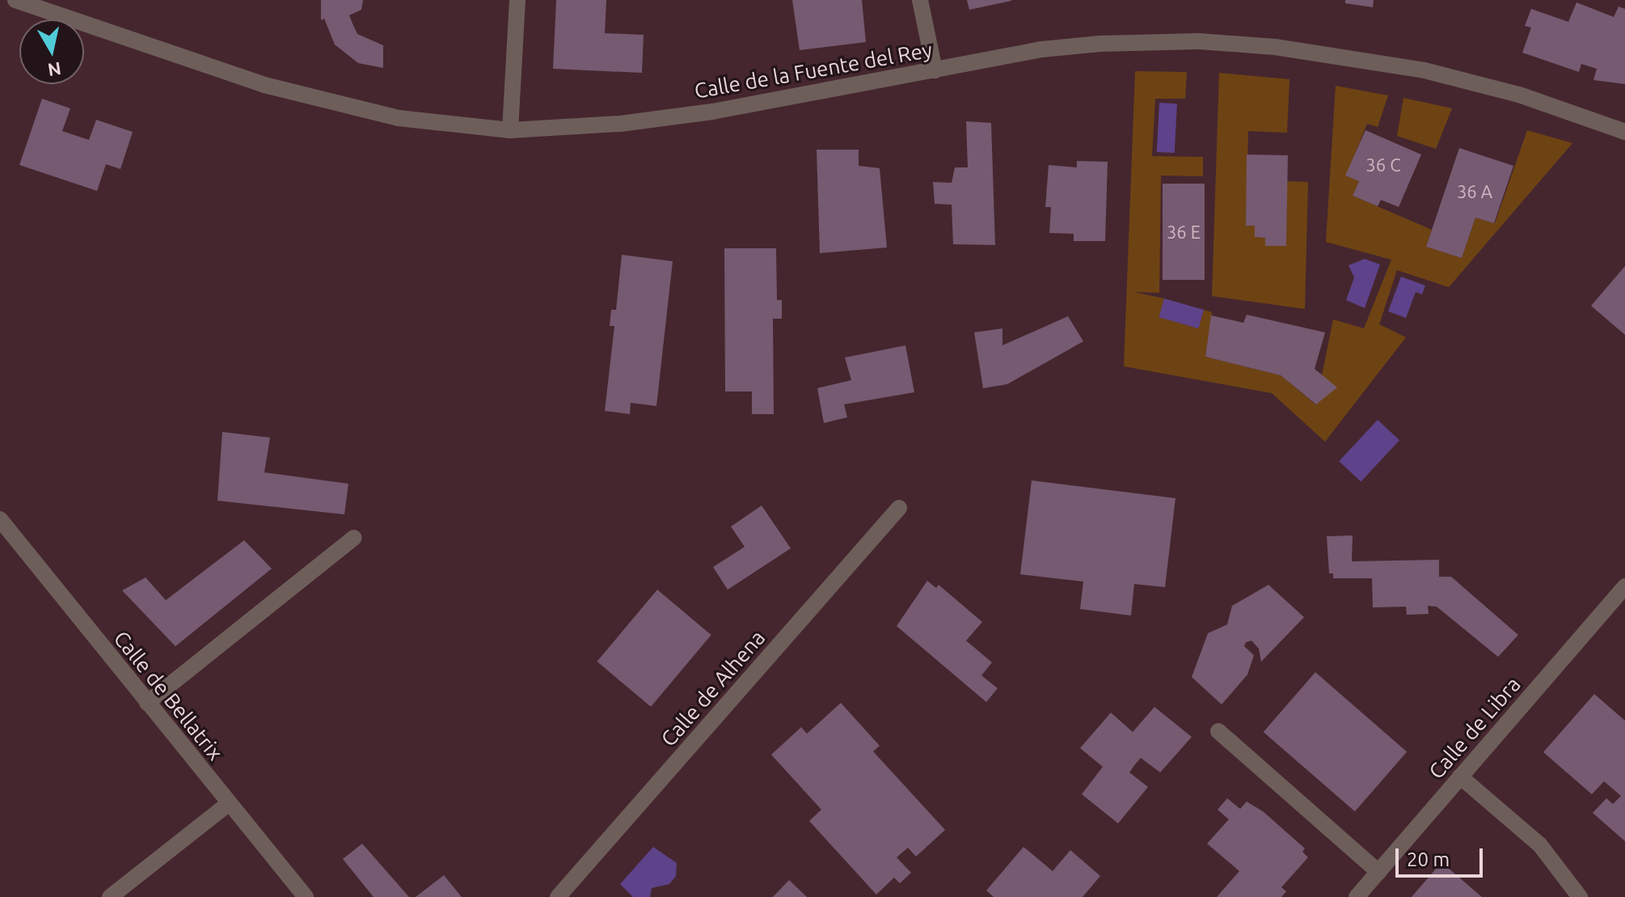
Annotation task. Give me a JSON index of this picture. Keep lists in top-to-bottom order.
{
  "streets": {
    "street": [
      "Calle de la Fuente del Rey",
      "Calle de Alhena",
      "Calle de Bellatrix",
      "Calle de Libra"
    ]
  },
  "house_numbers": ["36 C", "36 A", "36 E"],
  "scale_bar": "20 m",
  "north": "bottom"
}
